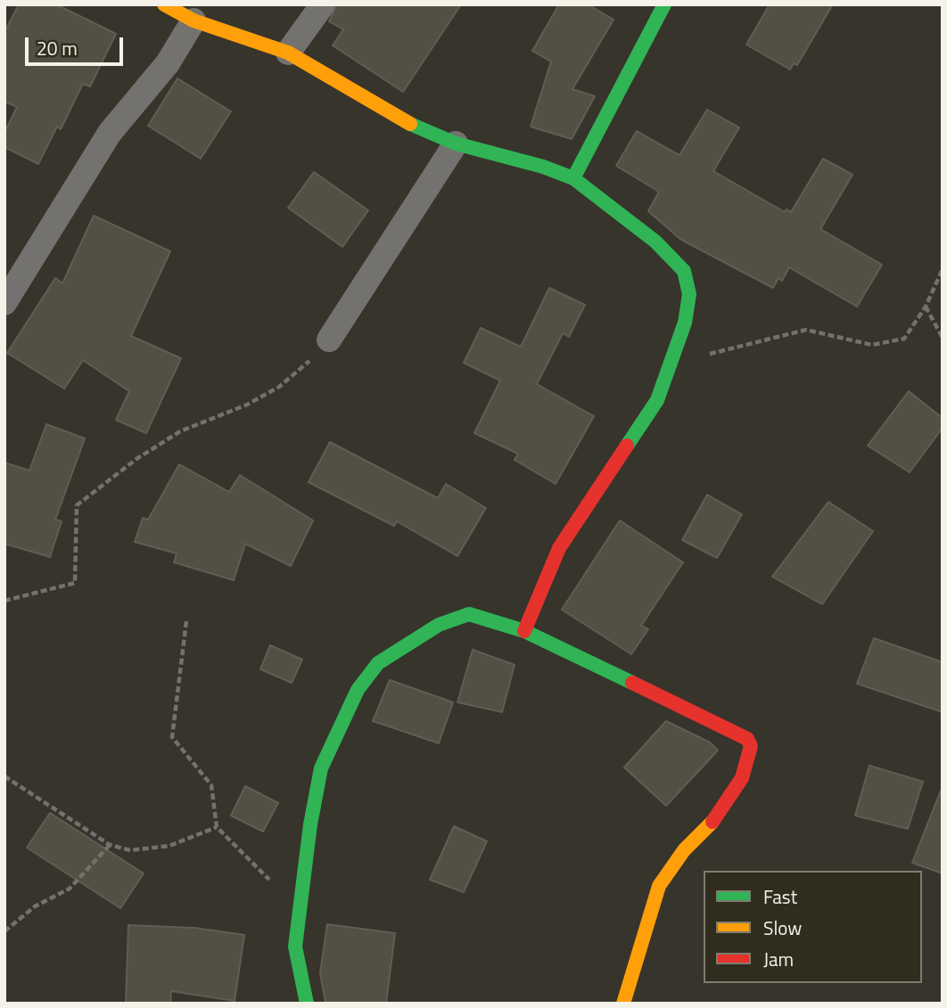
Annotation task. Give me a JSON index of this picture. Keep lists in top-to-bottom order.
{
  "legend": ["Fast", "Slow", "Jam"],
  "scale_bar": "20 m"
}
